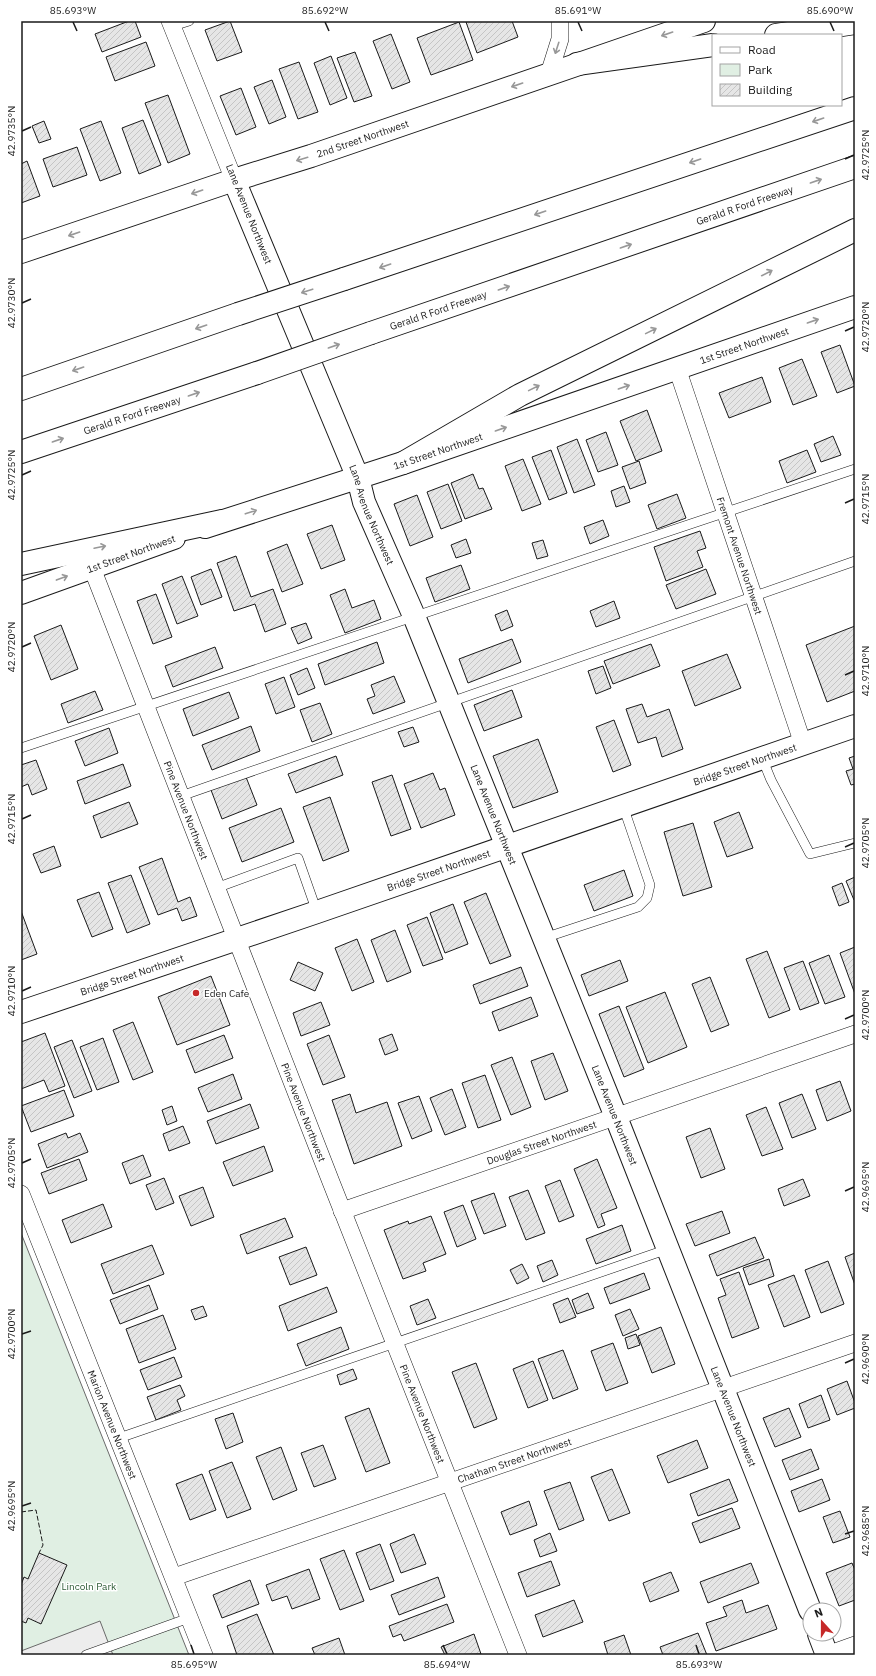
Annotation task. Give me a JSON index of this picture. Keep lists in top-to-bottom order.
{
  "streets": {
    "main road": [
      "2nd Street Northwest",
      "Gerald R Ford Freeway",
      "Lane Avenue Northwest",
      "1st Street Northwest",
      "Bridge Street Northwest"
    ],
    "street": [
      "Fremont Avenue Northwest",
      "Pine Avenue Northwest",
      "Douglas Street Northwest",
      "Marion Avenue Northwest",
      "Chatham Street Northwest"
    ]
  },
  "crossings": [
    ["2nd Street Northwest", "Lane Avenue Northwest"],
    ["Lane Avenue Northwest", "1st Street Northwest"],
    ["Lane Avenue Northwest", "Bridge Street Northwest"],
    ["Lane Avenue Northwest", "Douglas Street Northwest"],
    ["Lane Avenue Northwest", "Chatham Street Northwest"],
    ["1st Street Northwest", "Fremont Avenue Northwest"],
    ["1st Street Northwest", "Pine Avenue Northwest"],
    ["Fremont Avenue Northwest", "Bridge Street Northwest"],
    ["Bridge Street Northwest", "Pine Avenue Northwest"],
    ["Pine Avenue Northwest", "Douglas Street Northwest"],
    ["Pine Avenue Northwest", "Chatham Street Northwest"],
    ["Marion Avenue Northwest", "Chatham Street Northwest"]
  ],
  "parks": ["Lincoln Park"],
  "places": ["Eden Cafe"],
  "legend": ["Road", "Park", "Building"],
  "north": "top",
  "coordinates": [
    "85.693°W",
    "85.692°W",
    "85.691°W",
    "85.690°W",
    "42.9735°N",
    "42.9725°N",
    "42.9730°N",
    "42.9720°N",
    "42.9715°N",
    "42.9710°N",
    "42.9705°N",
    "42.9700°N",
    "42.9695°N",
    "42.9690°N",
    "42.9685°N",
    "85.695°W",
    "85.694°W"
  ]
}
